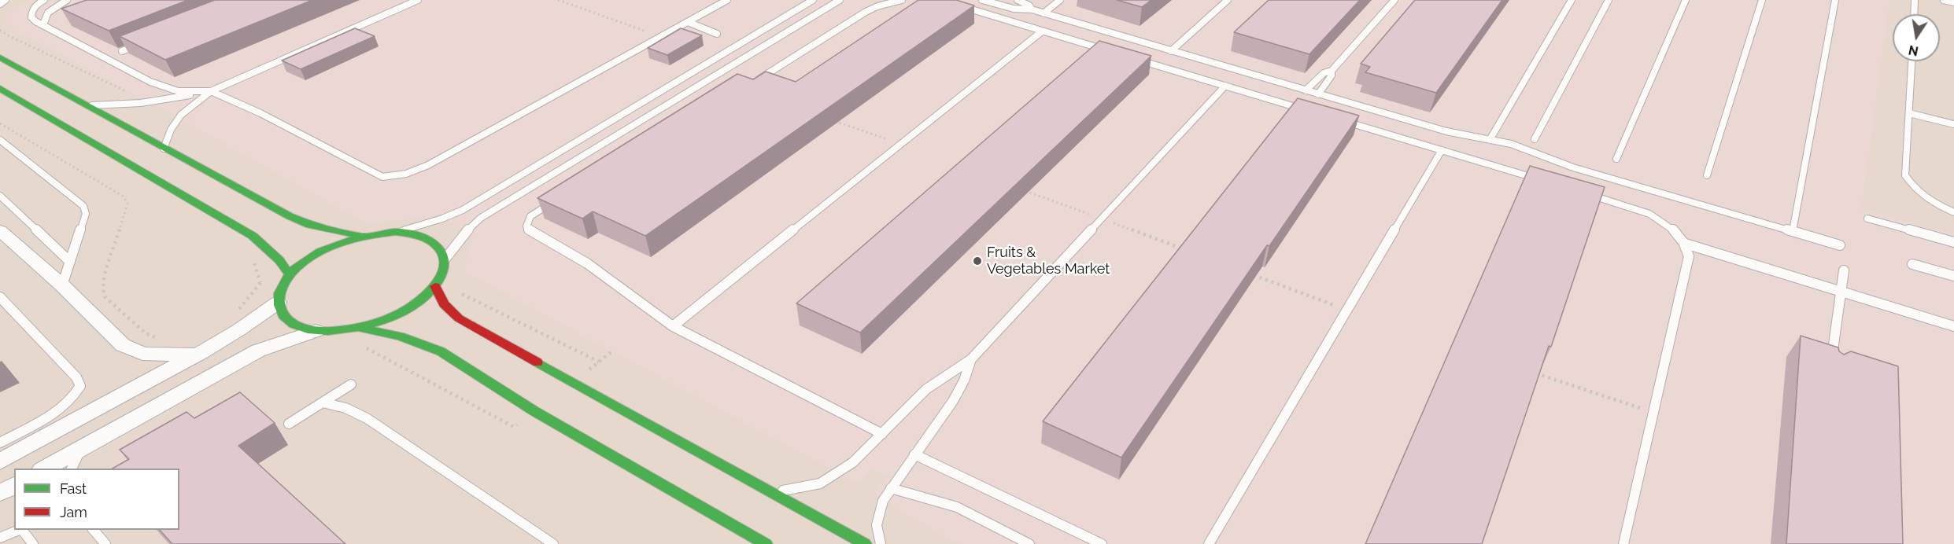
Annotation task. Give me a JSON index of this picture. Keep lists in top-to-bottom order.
{
  "places": ["Fruits & Vegetables Market"],
  "legend": ["Fast", "Jam"],
  "north": "bottom"
}
